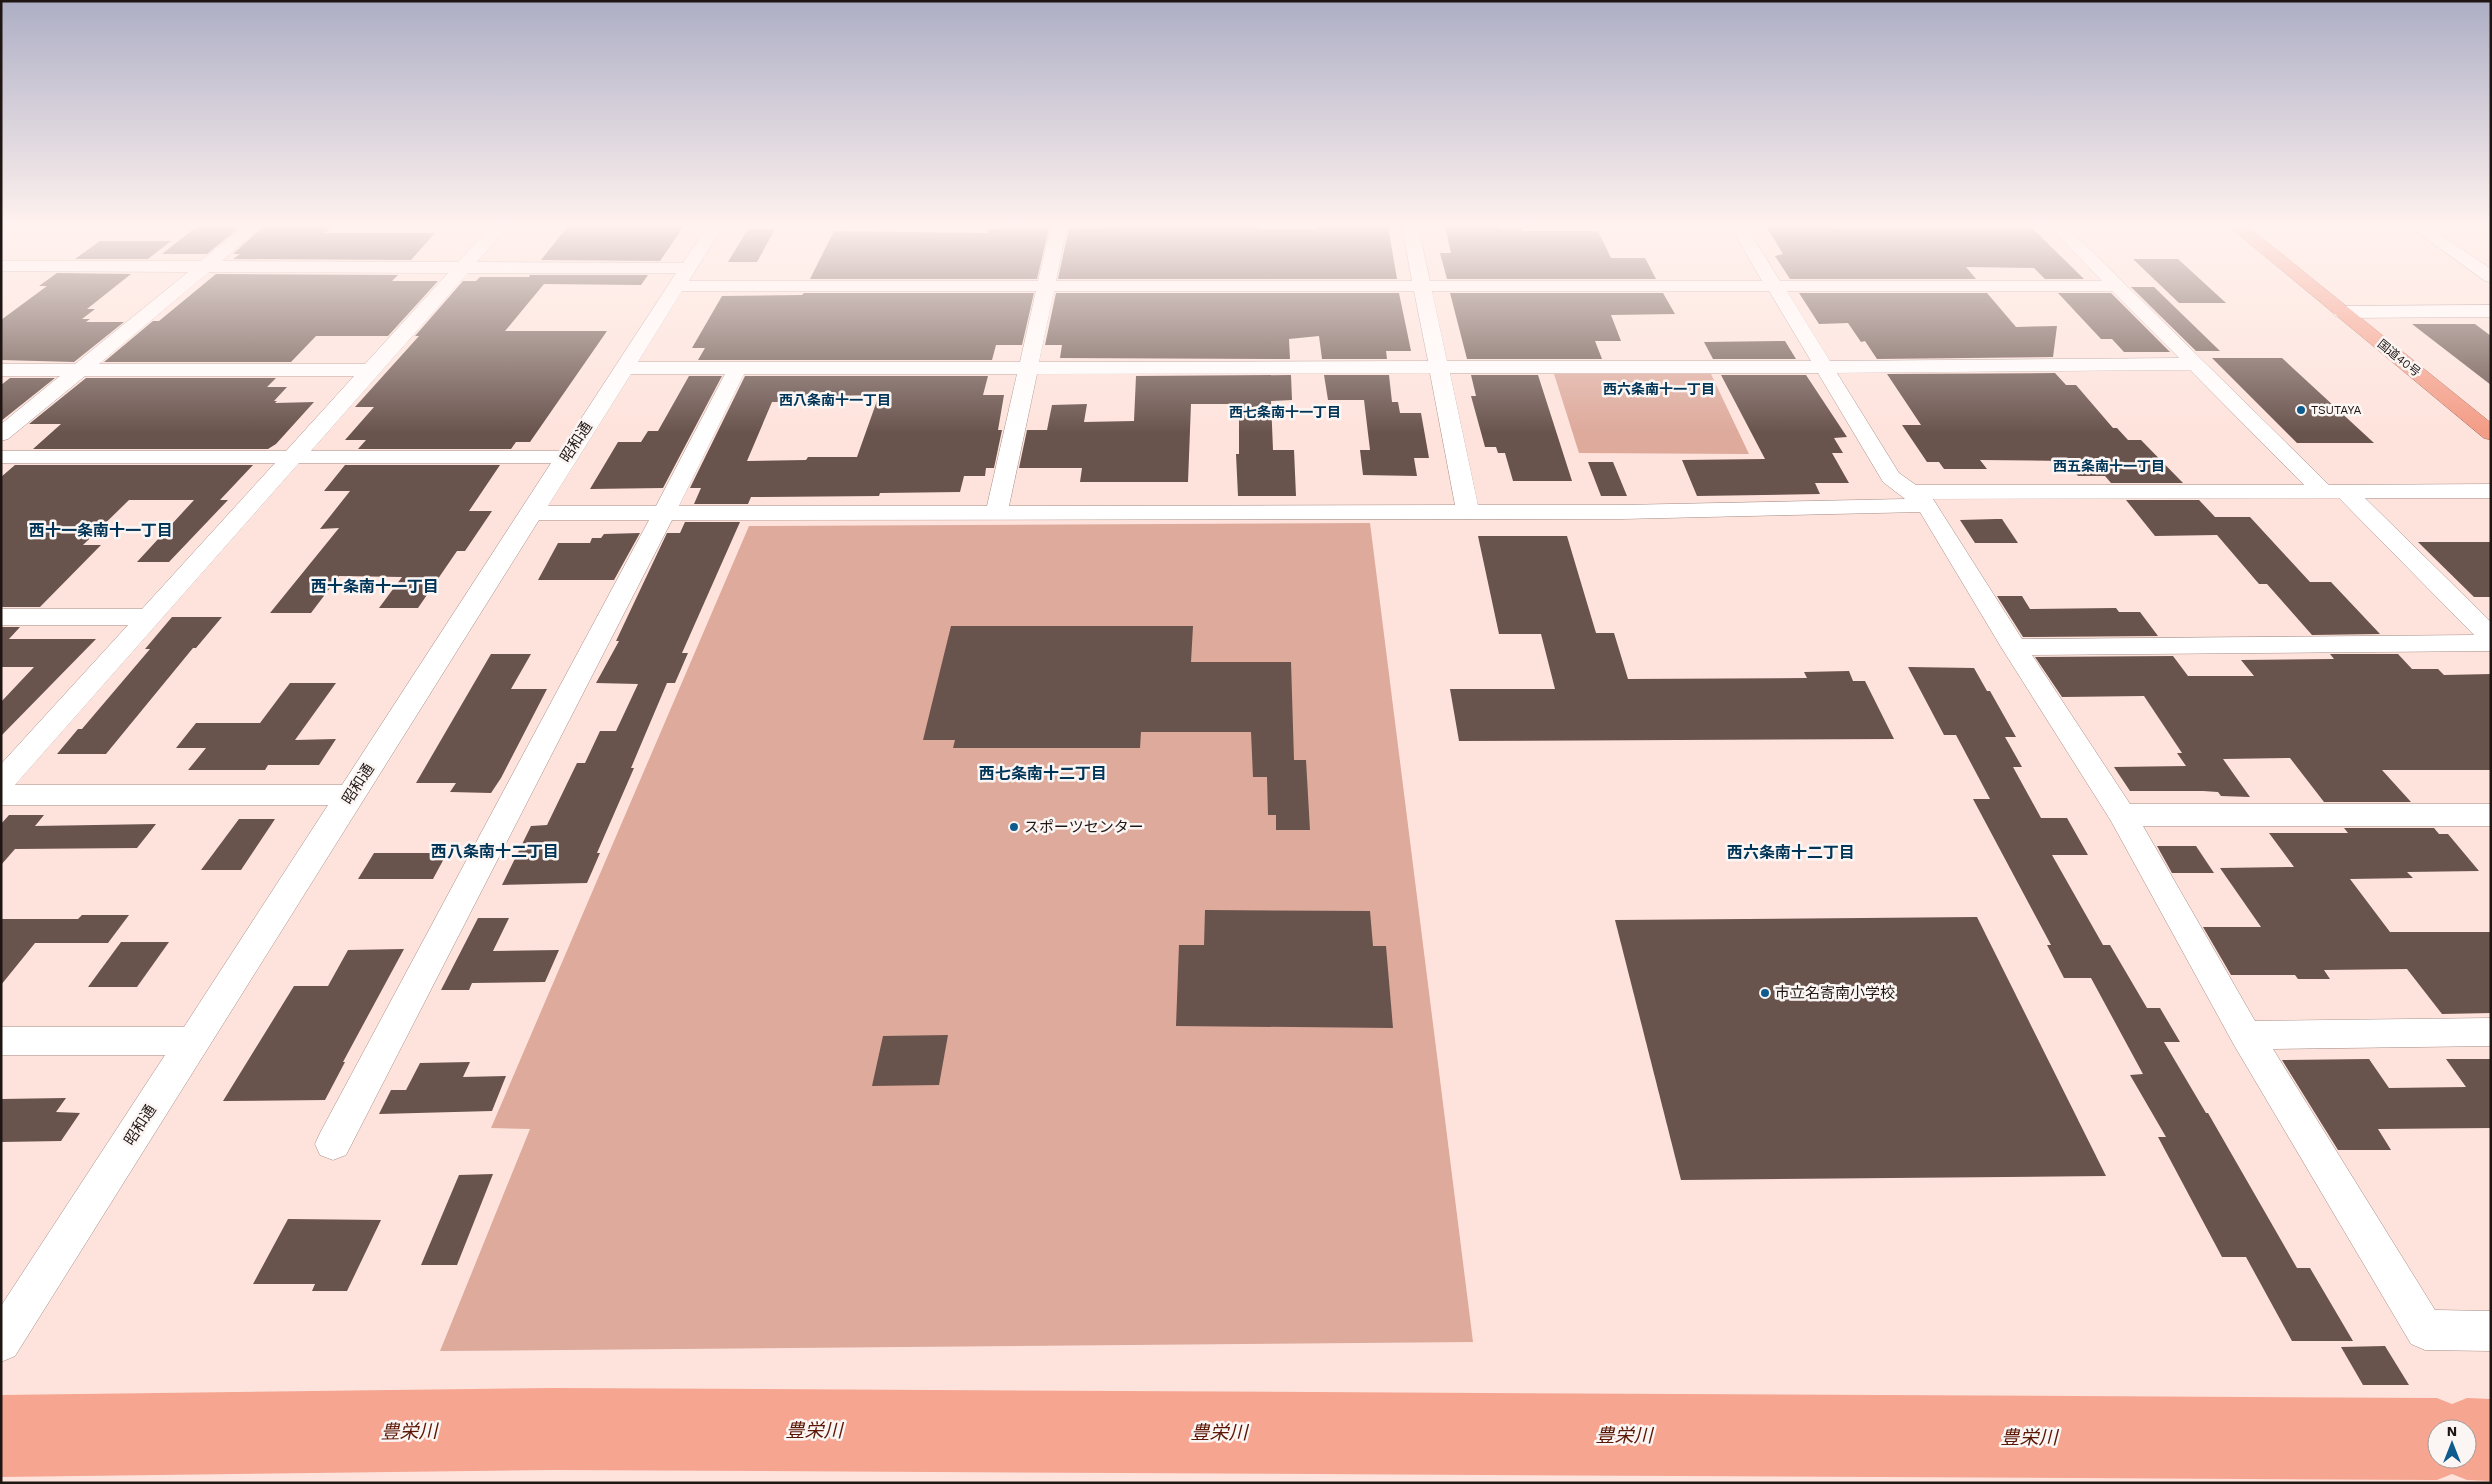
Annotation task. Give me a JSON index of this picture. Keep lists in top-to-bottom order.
{
  "streets": {
    "highway": ["国道40号"],
    "street": ["昭和通"]
  },
  "districts": [
    "西六条南十一丁目",
    "西八条南十一丁目",
    "西七条南十一丁目",
    "西五条南十一丁目",
    "西十一条南十一丁目",
    "西十条南十一丁目",
    "西七条南十二丁目",
    "西八条南十二丁目",
    "西六条南十二丁目"
  ],
  "water": ["豊栄川"],
  "places": ["TSUTAYA", "スポーツセンター", "市立名寄南小学校"],
  "north": "top"
}
